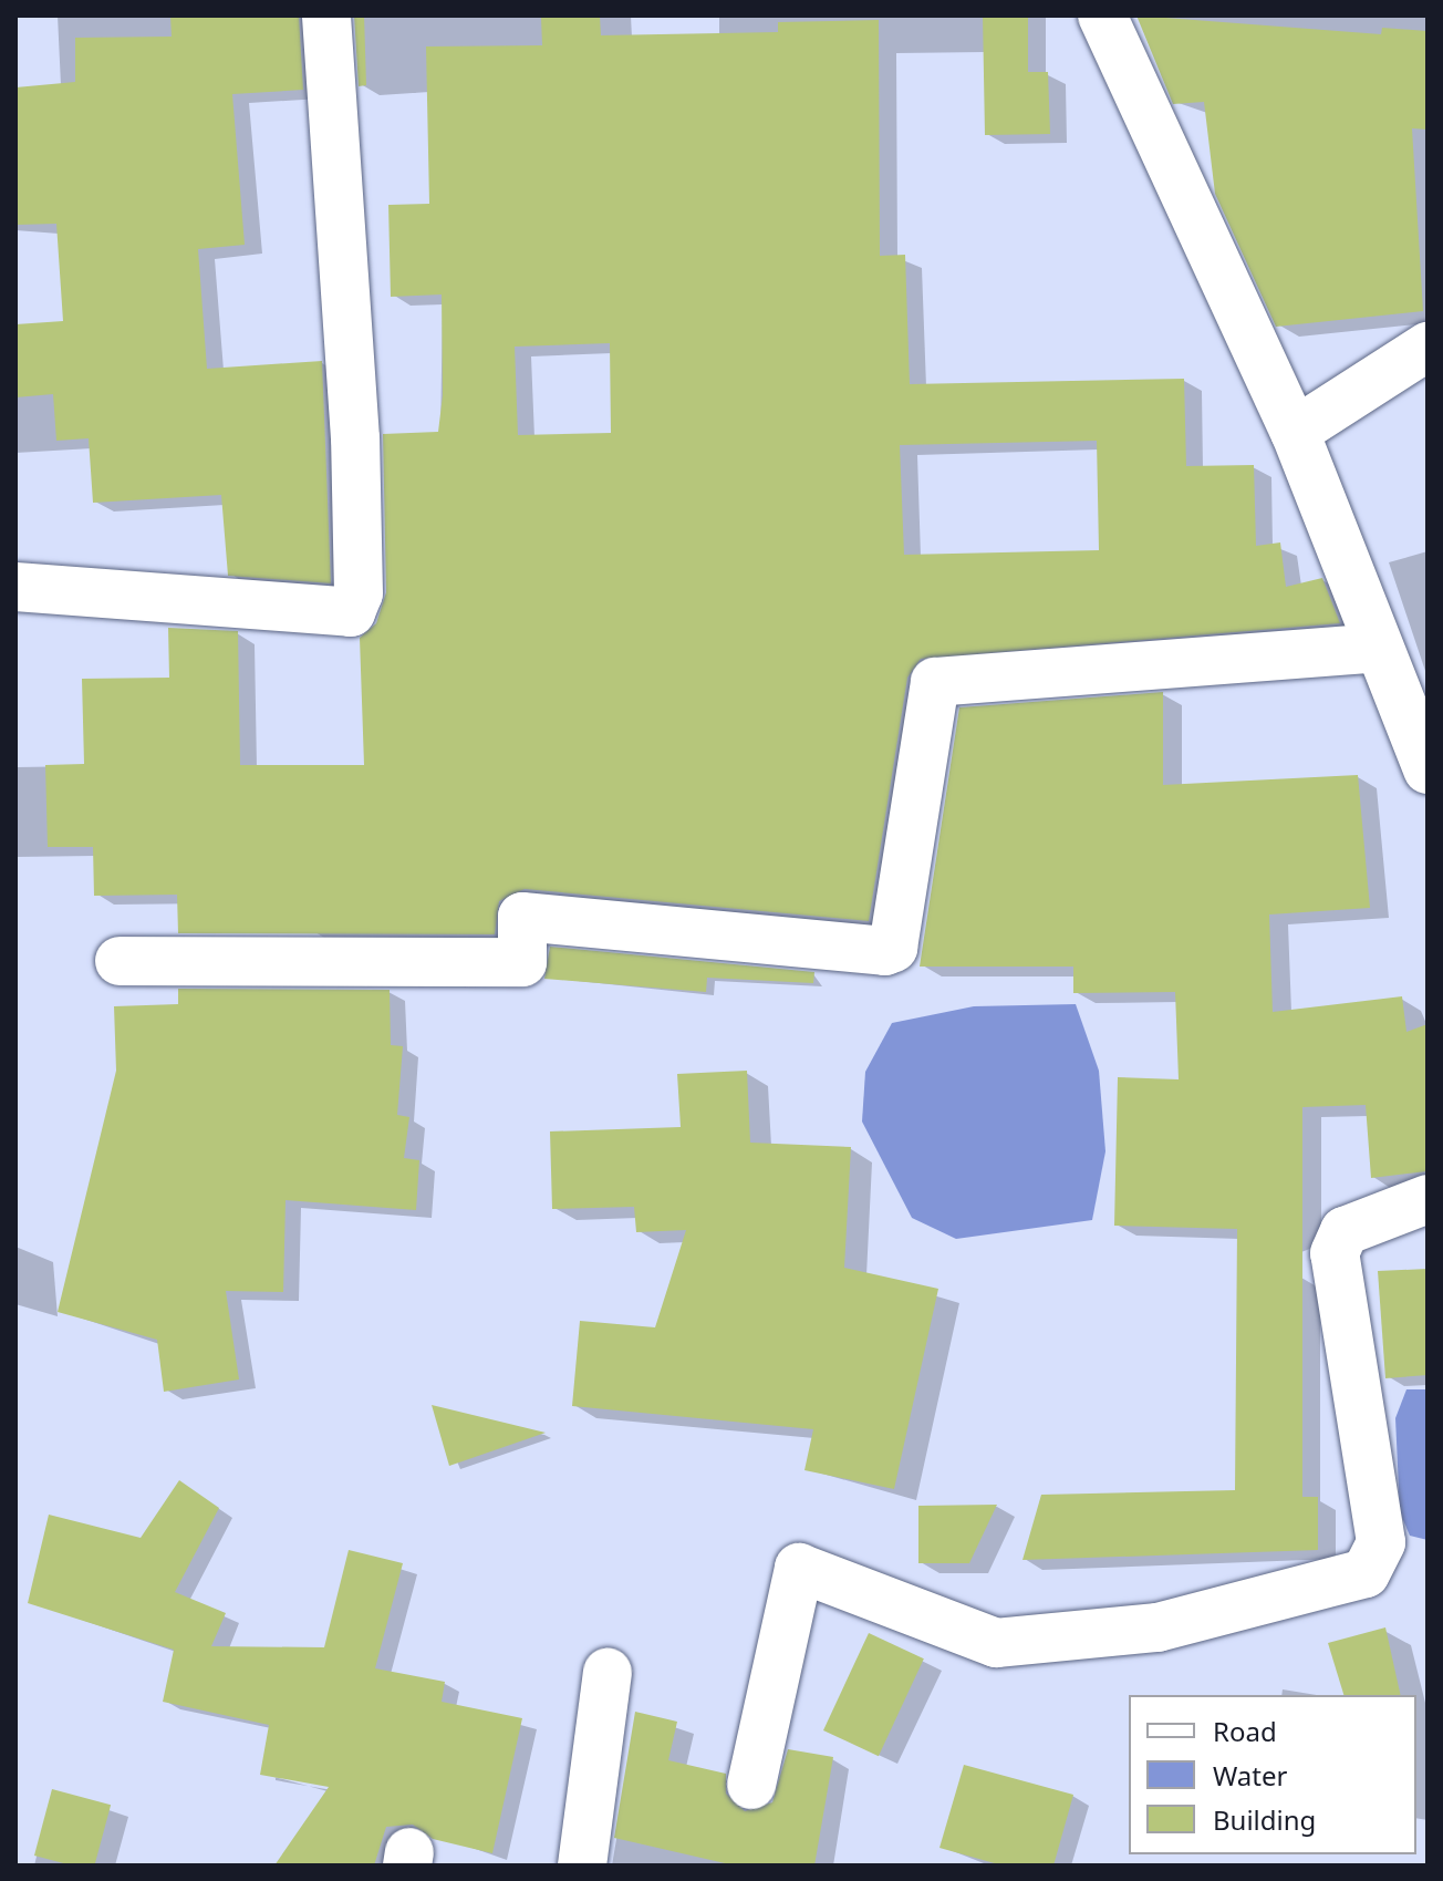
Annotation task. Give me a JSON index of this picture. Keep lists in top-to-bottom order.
{
  "legend": ["Road", "Water", "Building"]
}
